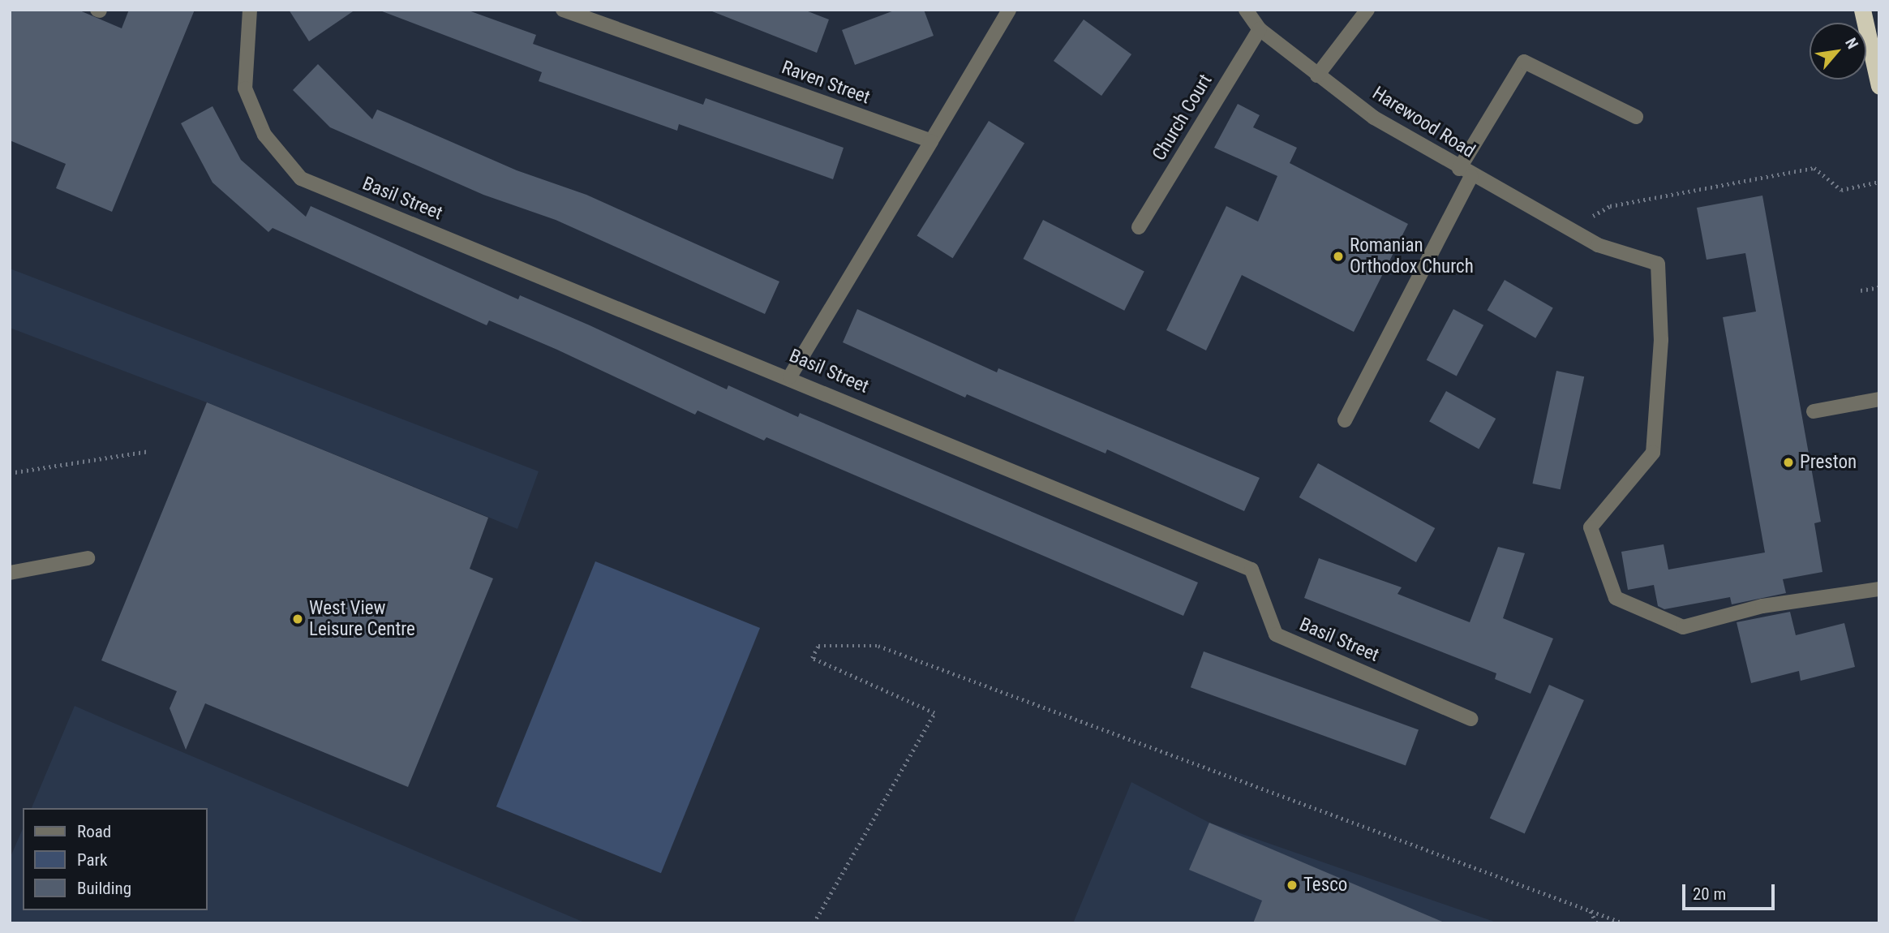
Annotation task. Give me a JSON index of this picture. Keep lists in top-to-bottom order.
{
  "streets": {
    "street": [
      "Raven Street",
      "Church Court",
      "Harewood Road",
      "Basil Street"
    ]
  },
  "crossings": [
    ["Church Court", "Harewood Road"]
  ],
  "places": [
    "Romanian Orthodox Church",
    "Preston",
    "West View Leisure Centre",
    "Tesco"
  ],
  "legend": ["Road", "Park", "Building"],
  "scale_bar": "20 m",
  "north": "top right"
}
